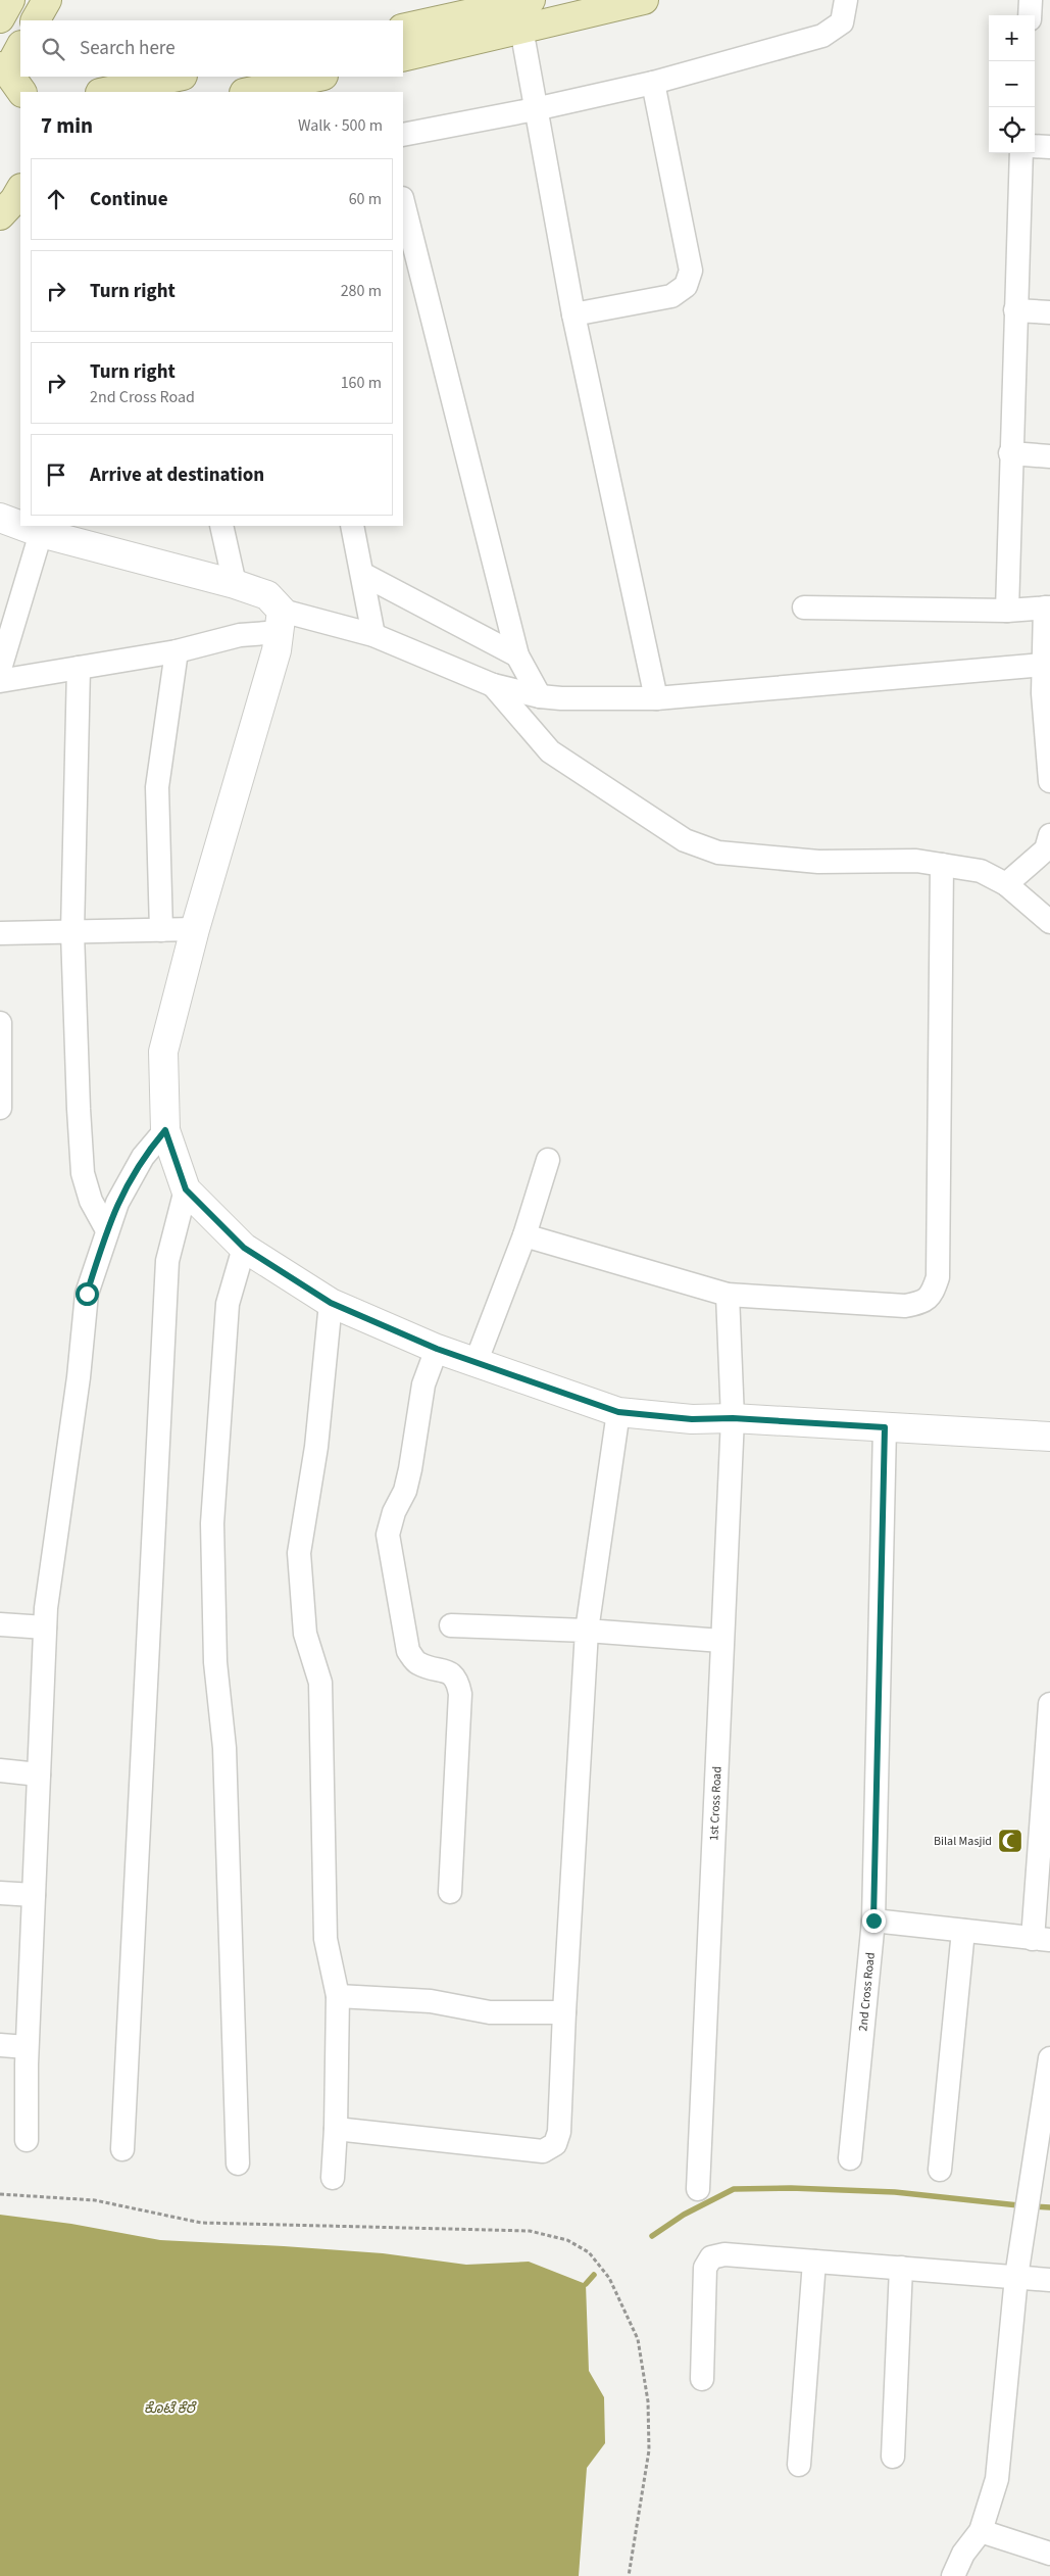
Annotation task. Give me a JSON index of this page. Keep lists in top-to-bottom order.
{
  "streets": {
    "street": ["1st Cross Road", "2nd Cross Road"]
  },
  "water": ["ಕೊಟೆ ಕೆರೆ"],
  "places": {
    "mosque": ["Bilal Masjid"]
  },
  "page": {
    "map_buttons": ["+", "−"],
    "search": "Search here",
    "heading": ["7 min", "Walk · 500 m"],
    "list": [
      ["Continue", "60 m"],
      ["Turn right", "280 m"],
      ["Turn right", "2nd Cross Road", "160 m"],
      "Arrive at destination"
    ]
  }
}
